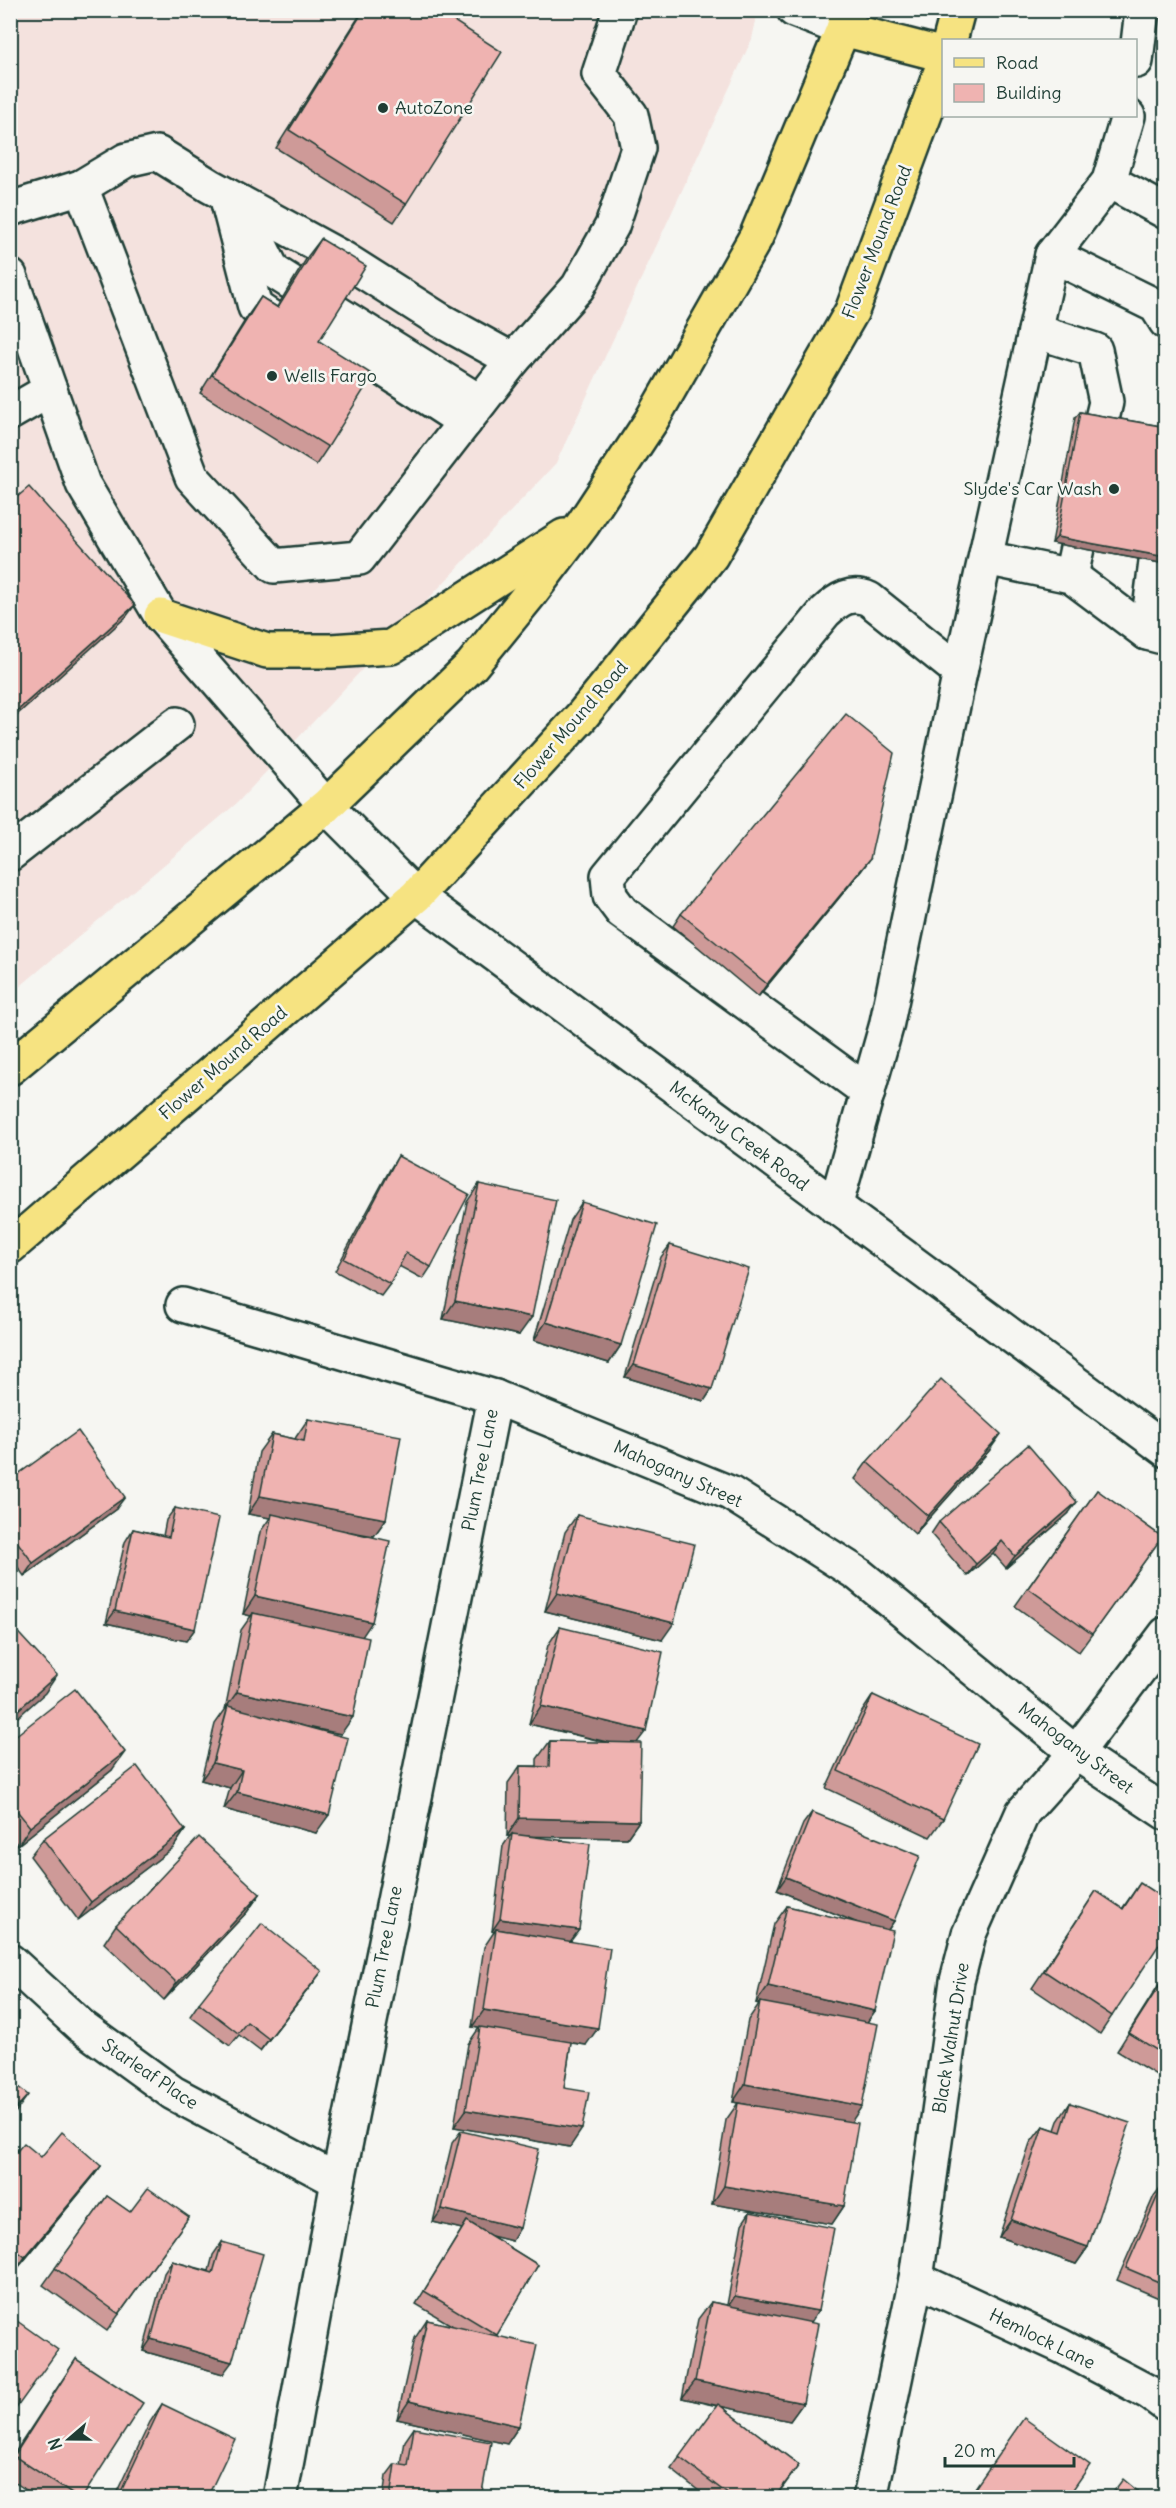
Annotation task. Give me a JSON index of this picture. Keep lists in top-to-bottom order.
{
  "streets": {
    "main road": ["Flower Mound Road"],
    "street": [
      "McKamy Creek Road",
      "Plum Tree Lane",
      "Mahogany Street",
      "Black Walnut Drive",
      "Starleaf Place",
      "Hemlock Lane"
    ]
  },
  "crossings": [
    ["Flower Mound Road", "McKamy Creek Road"],
    ["Plum Tree Lane", "Mahogany Street"],
    ["Plum Tree Lane", "Starleaf Place"],
    ["Mahogany Street", "Black Walnut Drive"],
    ["Black Walnut Drive", "Hemlock Lane"]
  ],
  "places": ["AutoZone", "Wells Fargo", "Slyde's Car Wash"],
  "legend": ["Road", "Building"],
  "scale_bar": "20 m",
  "north": "left"
}
